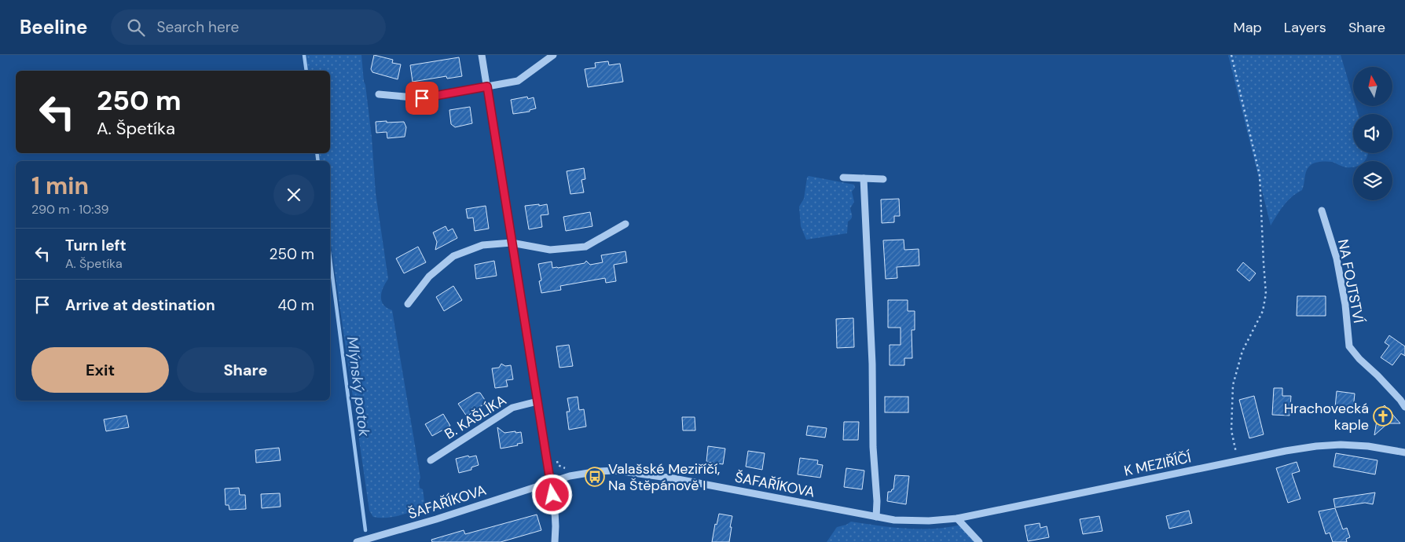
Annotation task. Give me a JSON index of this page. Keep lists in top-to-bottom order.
{
  "streets": {
    "street": [
      "NA FOJTSTVÍ",
      "B. KAŠLÍKA",
      "K MEZIŘÍČÍ",
      "ŠAFAŘÍKOVA"
    ]
  },
  "crossings": [
    ["K MEZIŘÍČÍ", "ŠAFAŘÍKOVA"]
  ],
  "water": ["Mlýnský potok"],
  "places": {
    "church": ["Hrachovecká kaple"],
    "bus stop": ["Valašské Meziříčí, Na Štěpánově I"]
  },
  "north": "top",
  "page": {
    "header": "Beeline",
    "search": "Search here",
    "nav": ["Map", "Layers", "Share"],
    "turn": ["250 m", "A. Špetíka"],
    "heading": ["1 min", "290 m · 10:39"],
    "list": [
      {
        "name": "Turn left",
        "note": "A. Špetíka",
        "value": "250 m"
      },
      {
        "name": "Arrive at destination",
        "value": "40 m"
      }
    ],
    "buttons": ["Exit", "Share"]
  }
}
